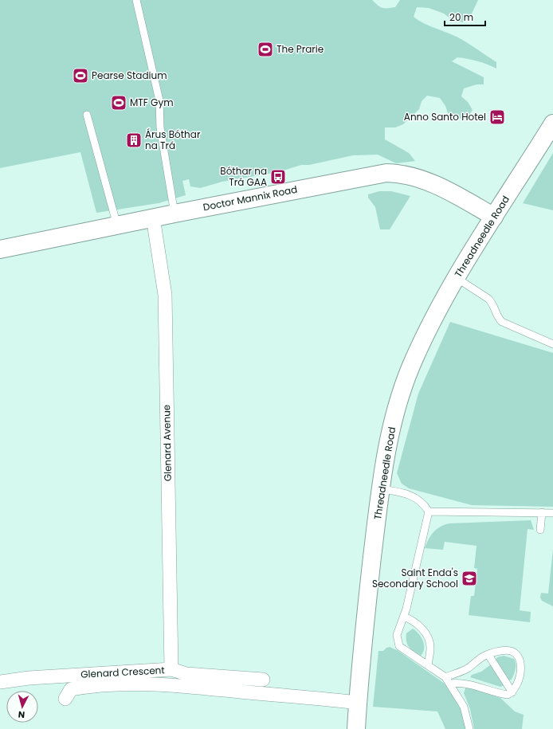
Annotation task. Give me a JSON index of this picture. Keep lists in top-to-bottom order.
{
  "streets": {
    "main road": ["Doctor Mannix Road", "Threadneedle Road"],
    "street": ["Glenard Avenue", "Glenard Crescent"]
  },
  "crossings": [
    ["Doctor Mannix Road", "Threadneedle Road"],
    ["Doctor Mannix Road", "Glenard Avenue"],
    ["Glenard Avenue", "Glenard Crescent"]
  ],
  "places": {
    "sports": ["The Prarie", "Pearse Stadium", "MTF Gym"],
    "hotel": ["Anno Santo Hotel"],
    "building": ["Árus Bóthar na Trá"],
    "bus stop": ["Bóthar na Trá GAA"],
    "school or university": ["Saint Enda's Secondary School"]
  },
  "scale_bar": "20 m",
  "north": "bottom"
}
